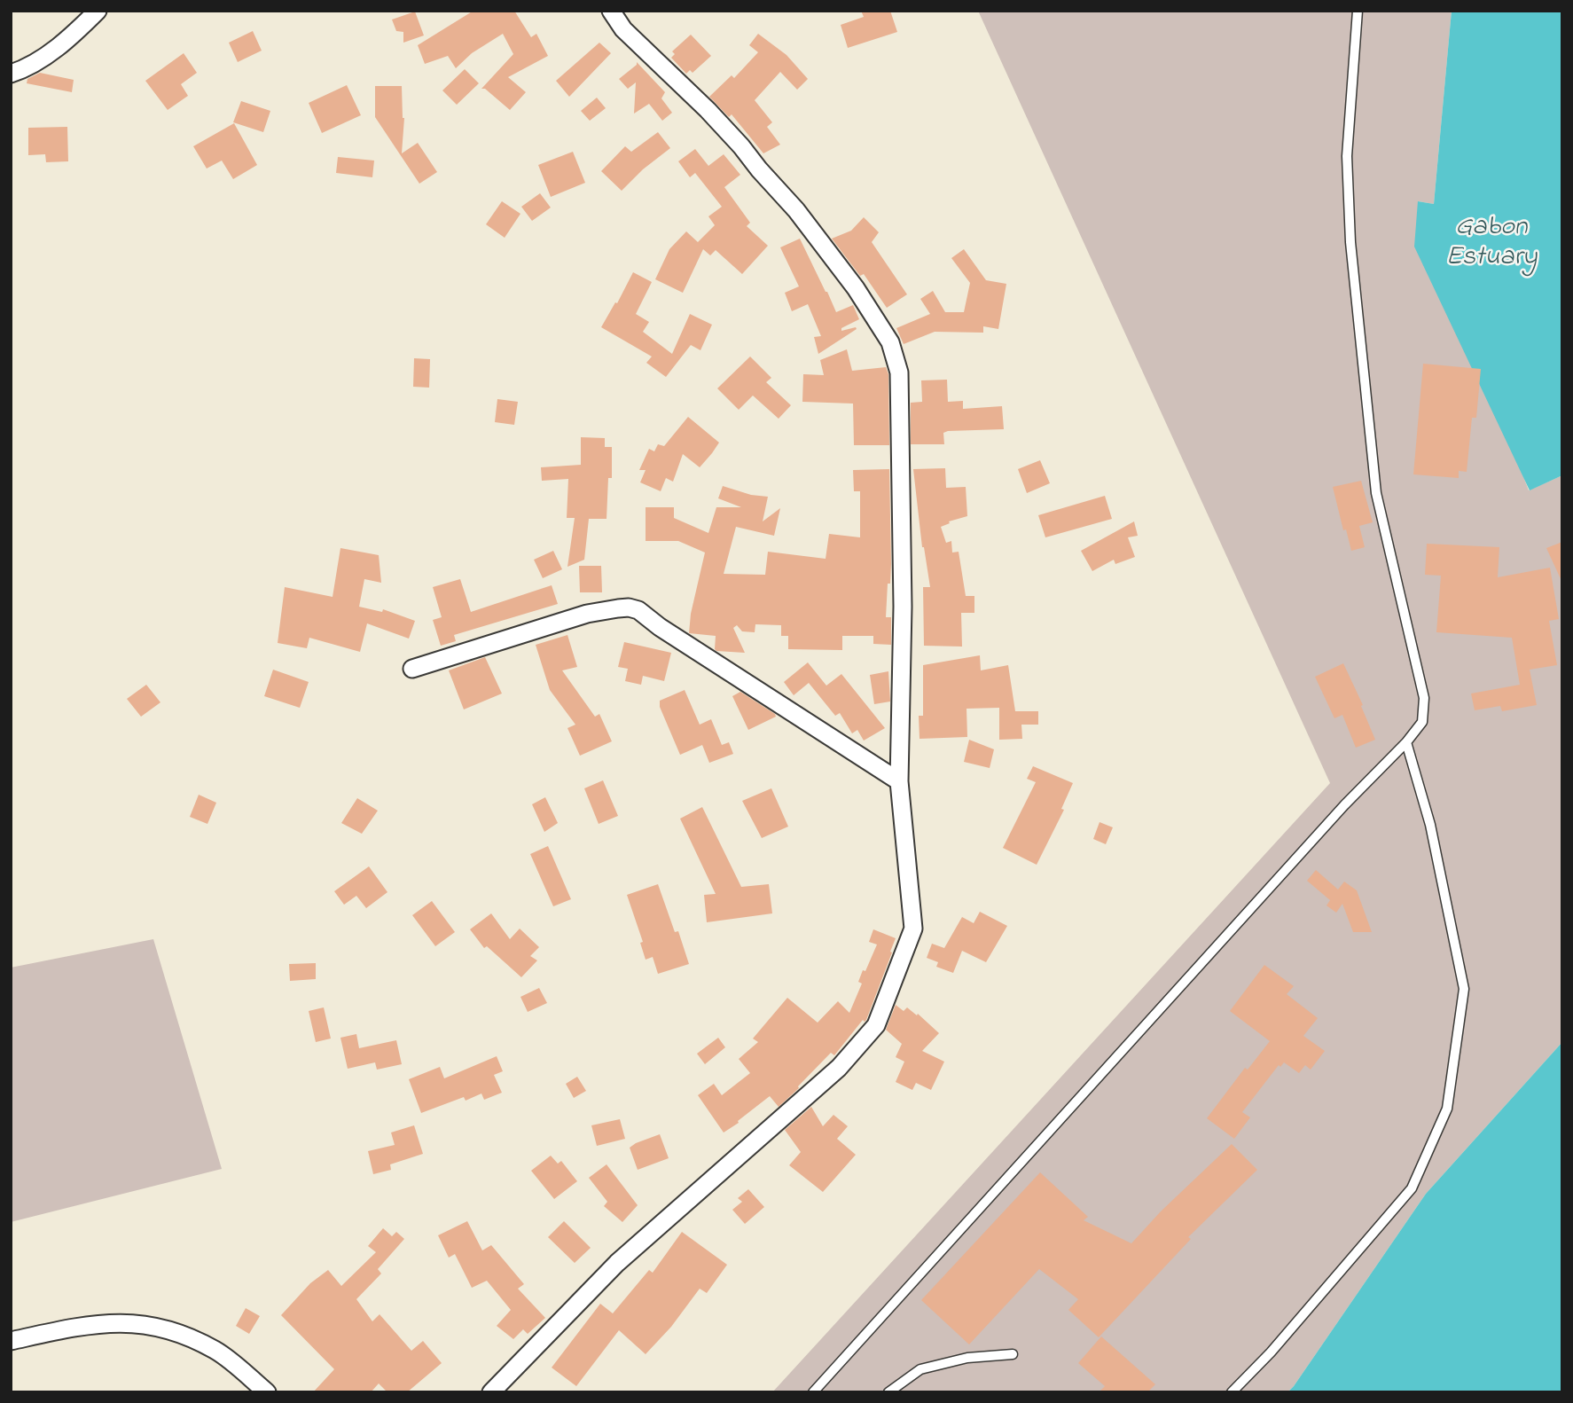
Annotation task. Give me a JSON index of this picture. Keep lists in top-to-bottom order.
{
  "water": ["Gabon Estuary"]
}
